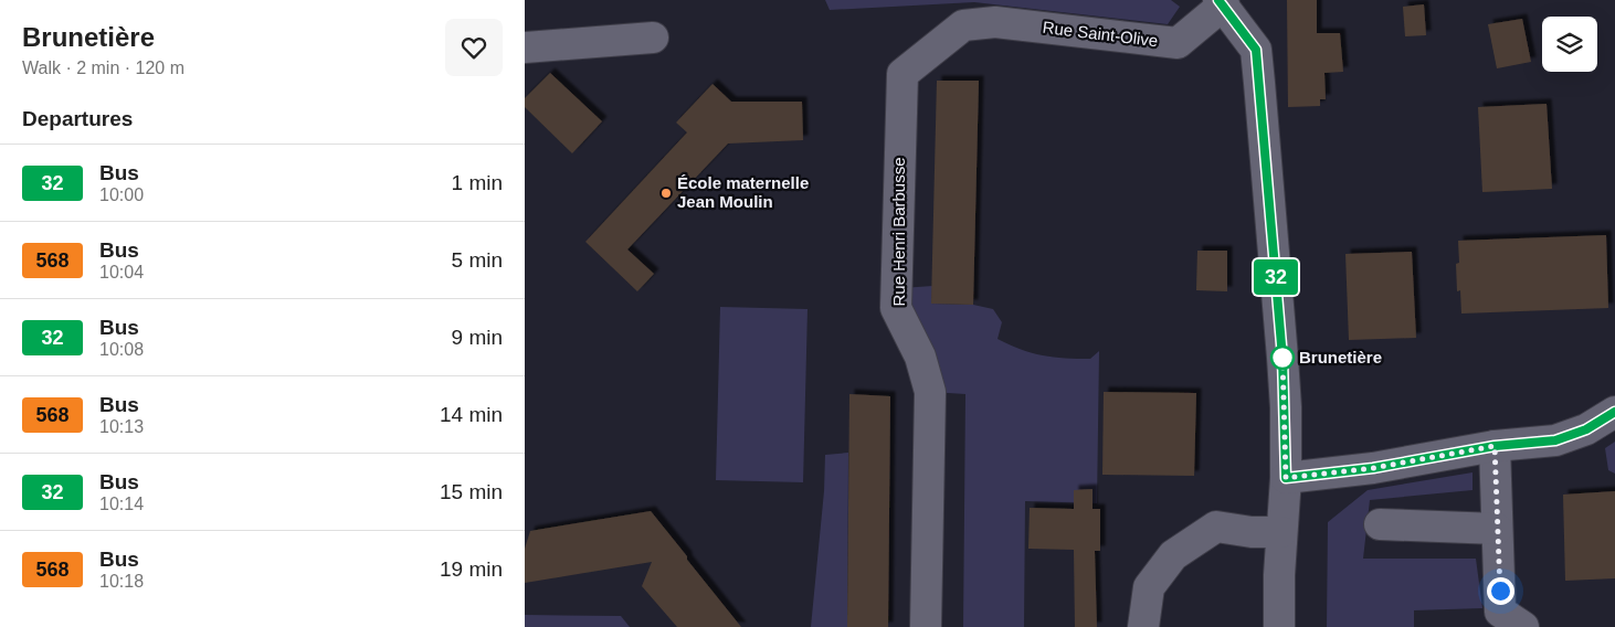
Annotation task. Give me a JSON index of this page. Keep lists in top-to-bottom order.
{
  "streets": {
    "street": ["Rue Saint-Olive", "Rue Henri Barbusse"]
  },
  "crossings": [
    ["Rue Saint-Olive", "Rue Henri Barbusse"]
  ],
  "places": ["École maternelle Jean Moulin", "Brunetière"],
  "lines": ["bus line 32"],
  "page": {
    "heading": [
      ["Brunetière", "Walk · 2 min · 120 m"],
      "Departures"
    ],
    "on_map": "32",
    "list": [
      {
        "mark": "32",
        "name": "Bus",
        "note": "10:00",
        "value": "1 min"
      },
      {
        "mark": "568",
        "name": "Bus",
        "note": "10:04",
        "value": "5 min"
      },
      {
        "mark": "32",
        "name": "Bus",
        "note": "10:08",
        "value": "9 min"
      },
      {
        "mark": "568",
        "name": "Bus",
        "note": "10:13",
        "value": "14 min"
      },
      {
        "mark": "32",
        "name": "Bus",
        "note": "10:14",
        "value": "15 min"
      },
      {
        "mark": "568",
        "name": "Bus",
        "note": "10:18",
        "value": "19 min"
      }
    ]
  }
}
